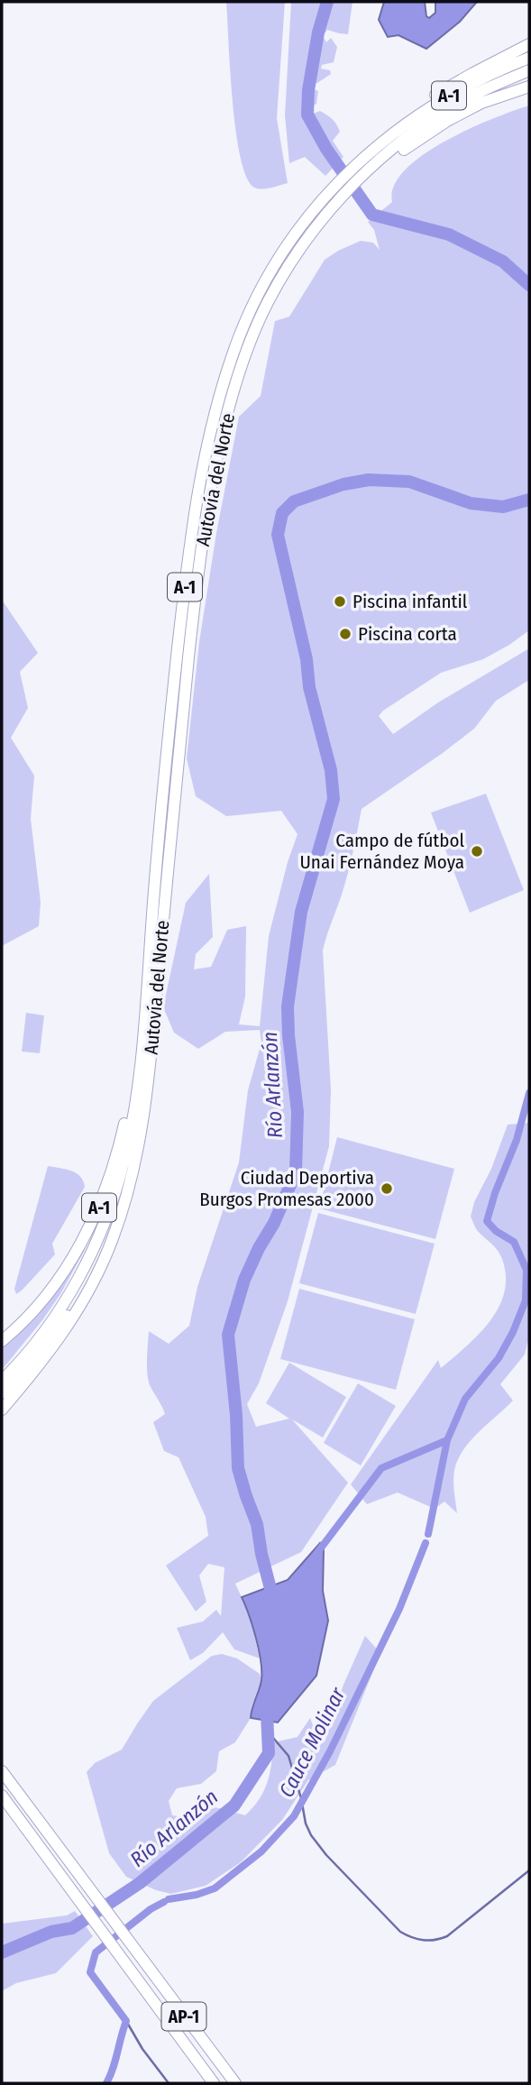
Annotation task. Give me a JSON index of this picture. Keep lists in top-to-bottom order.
{
  "streets": {
    "highway": ["A-1", "Autovía del Norte", "AP-1"]
  },
  "crossings": [
    ["A-1", "Autovía del Norte"]
  ],
  "water": ["Río Arlanzón", "Cauce Molinar"],
  "places": [
    "Piscina infantil",
    "Piscina corta",
    "Campo de fútbol Unai Fernández Moya",
    "Ciudad Deportiva Burgos Promesas 2000"
  ]
}
